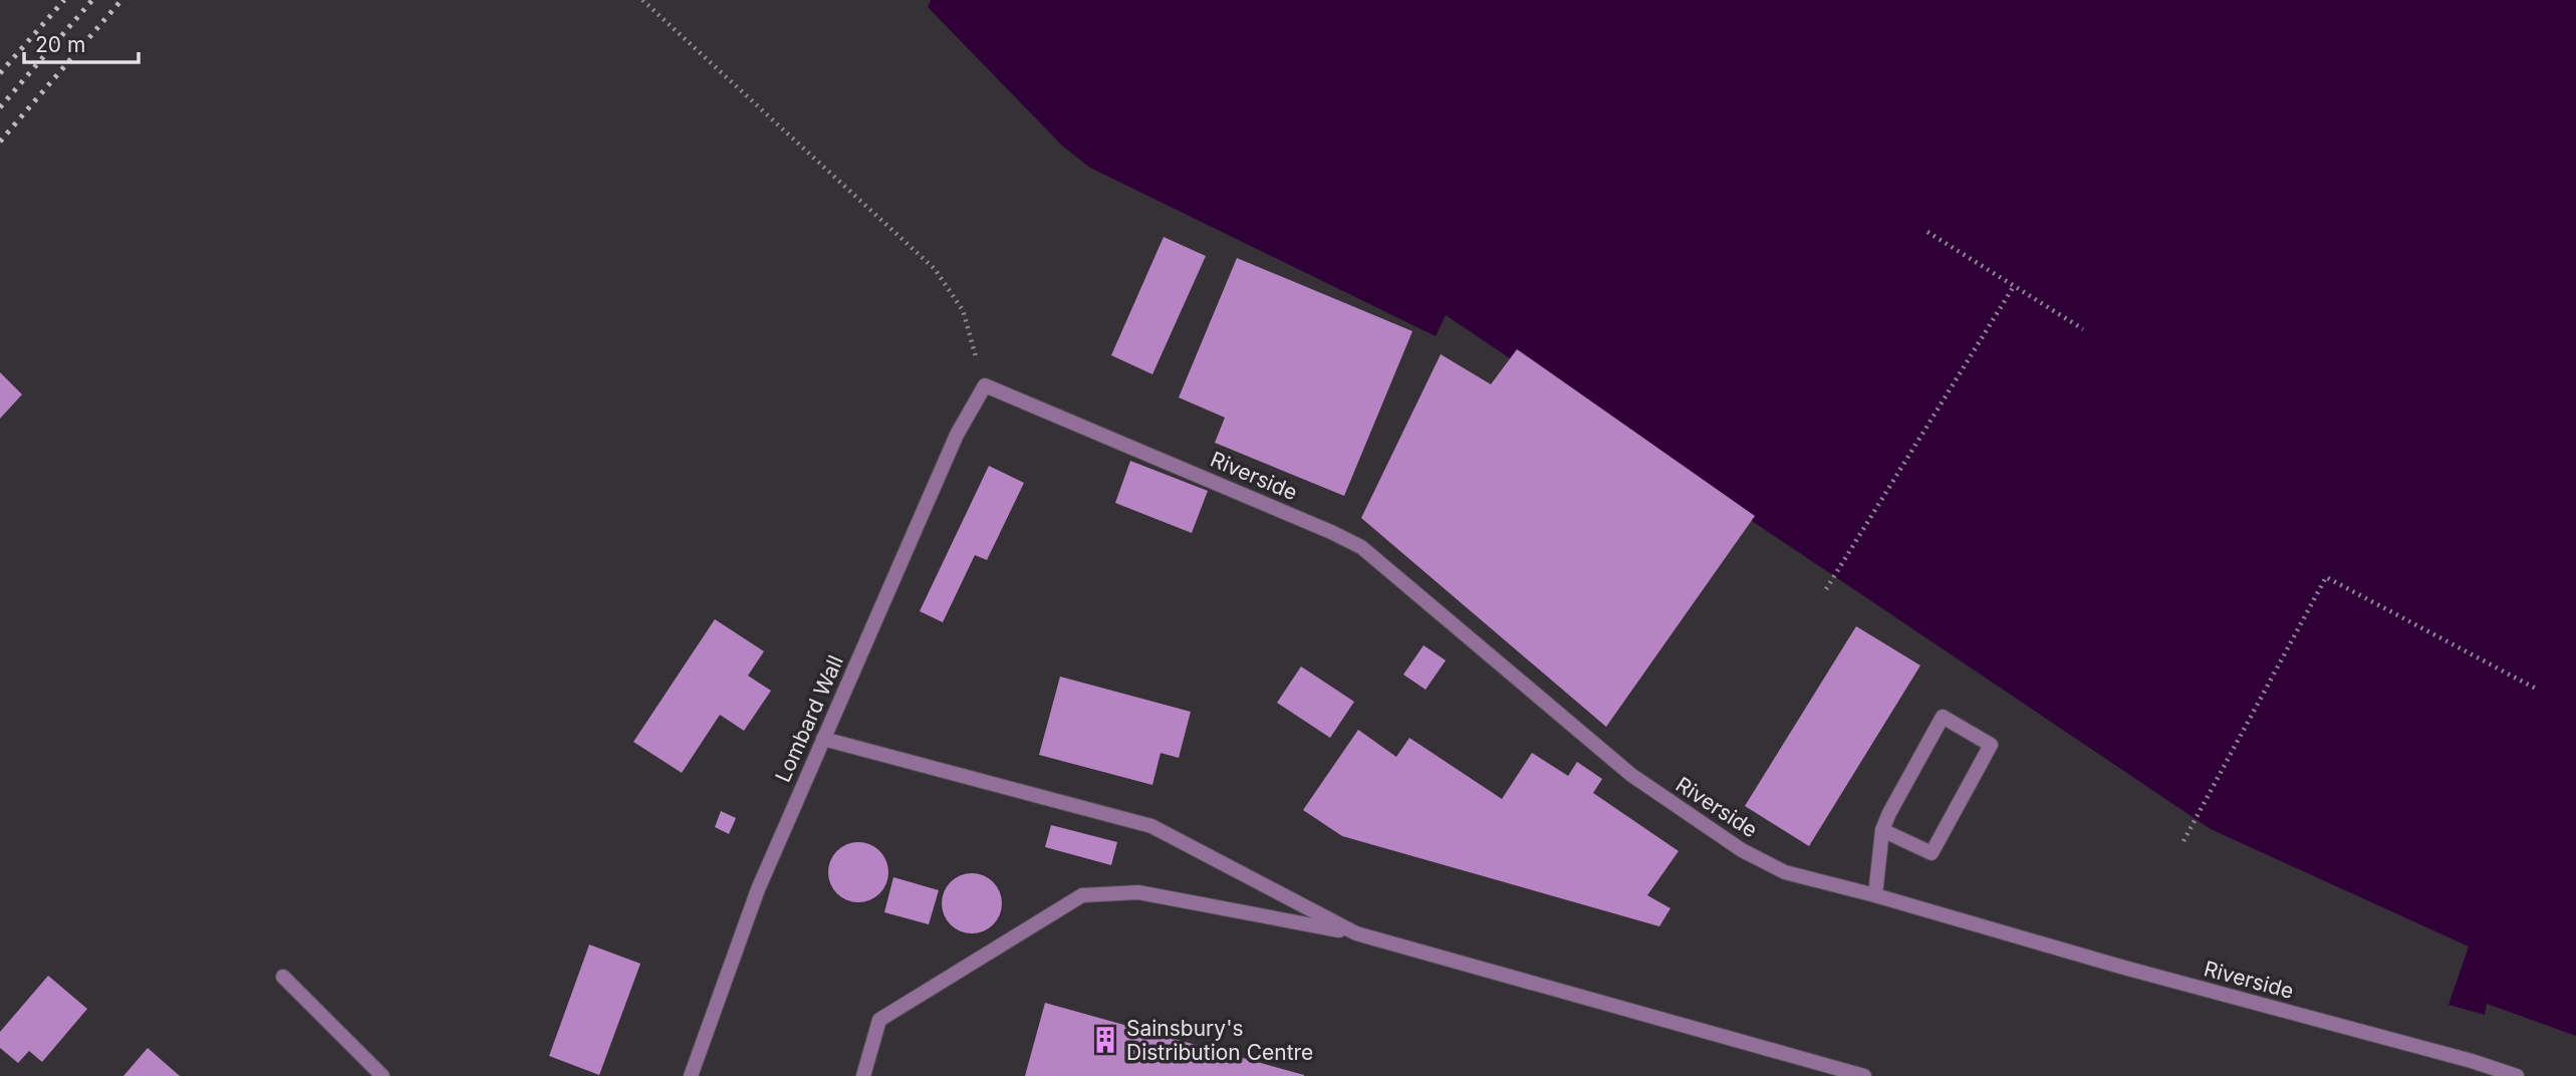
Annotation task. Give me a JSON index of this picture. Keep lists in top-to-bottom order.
{
  "streets": {
    "street": ["Riverside", "Lombard Wall"]
  },
  "crossings": [
    ["Riverside", "Lombard Wall"]
  ],
  "places": {
    "building": ["Sainsbury's Distribution Centre"]
  },
  "scale_bar": "20 m"
}
